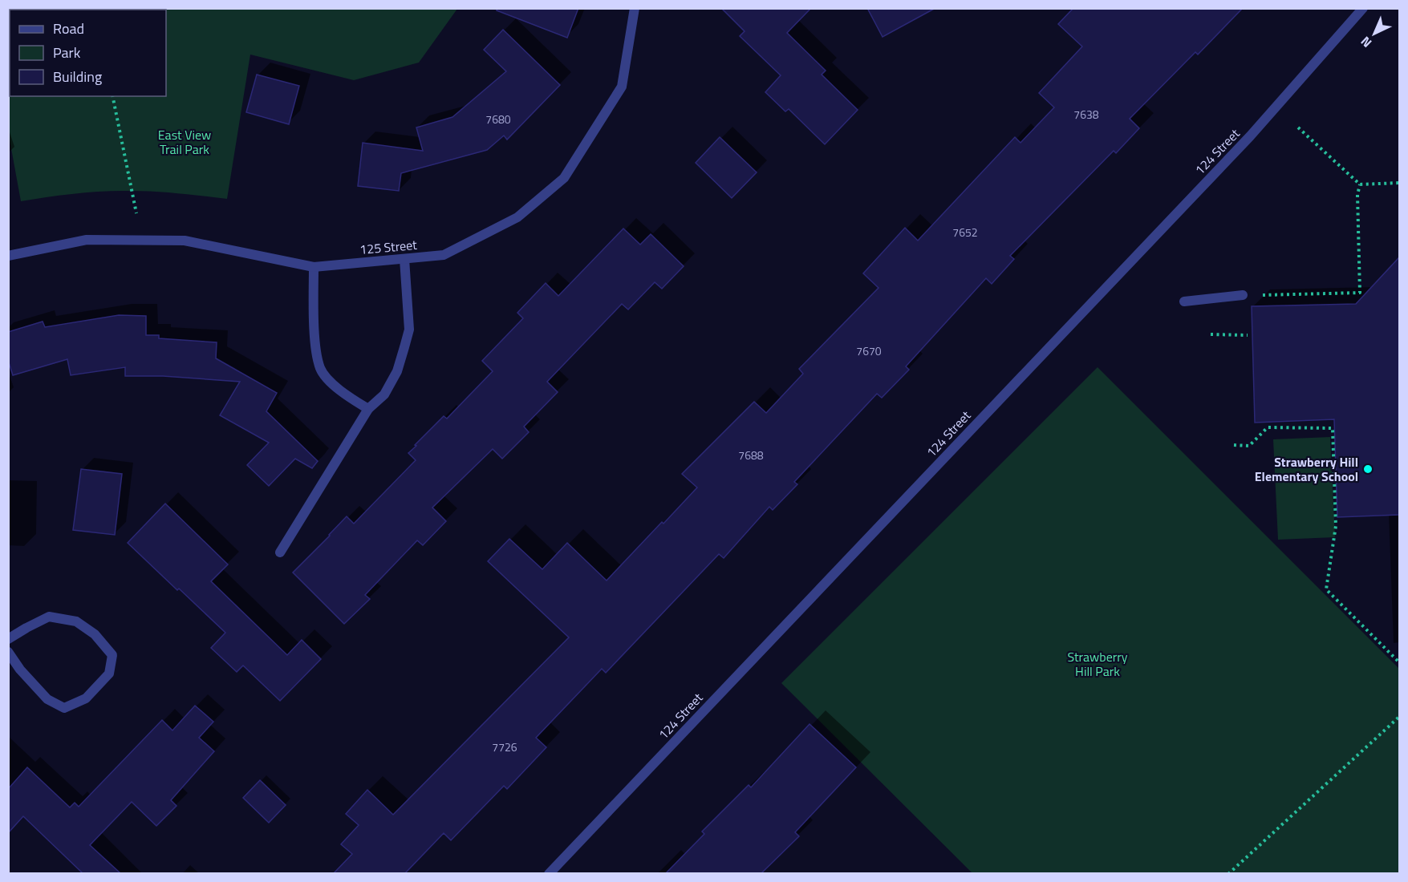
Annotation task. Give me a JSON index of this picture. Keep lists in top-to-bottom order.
{
  "streets": {
    "street": ["124 Street", "125 Street"]
  },
  "parks": ["East View Trail Park", "Strawberry Hill Park"],
  "places": ["Strawberry Hill Elementary School"],
  "house_numbers": [
    "7638",
    "7680",
    "7652",
    "7670",
    "7688",
    "7726"
  ],
  "legend": ["Road", "Park", "Building"],
  "north": "bottom left"
}
